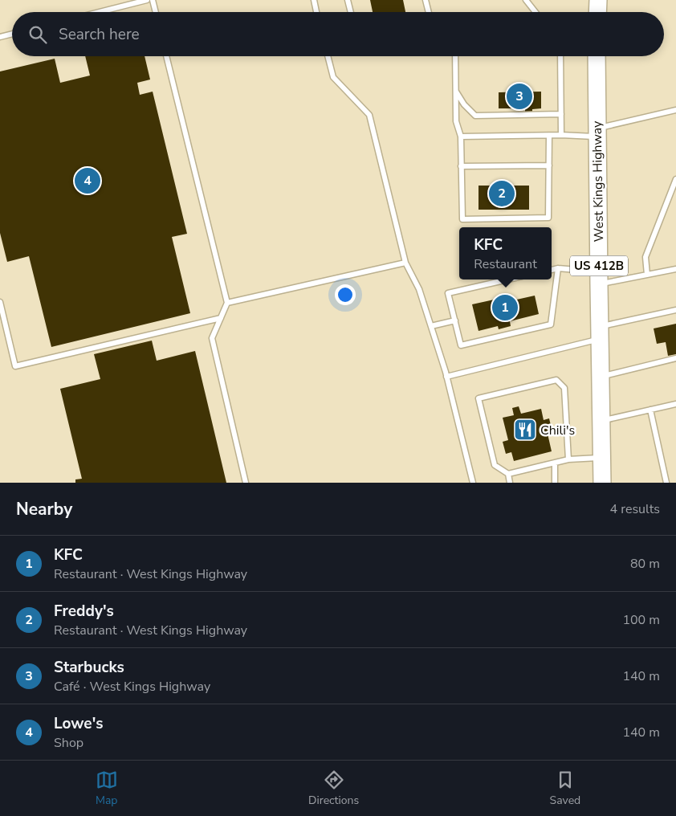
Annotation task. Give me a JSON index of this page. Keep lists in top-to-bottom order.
{
  "streets": {
    "main road": ["West Kings Highway", "US 412B"]
  },
  "places": {
    "restaurant": ["Chili's"]
  },
  "page": {
    "search": "Search here",
    "pins": [
      "3",
      "4",
      "2",
      "1"
    ],
    "popup": ["KFC", "Restaurant"],
    "heading": ["Nearby", "4 results"],
    "list": [
      {
        "mark": "1",
        "name": "KFC",
        "note": "Restaurant · West Kings Highway",
        "value": "80 m"
      },
      {
        "mark": "2",
        "name": "Freddy's",
        "note": "Restaurant · West Kings Highway",
        "value": "100 m"
      },
      {
        "mark": "3",
        "name": "Starbucks",
        "note": "Café · West Kings Highway",
        "value": "140 m"
      },
      {
        "mark": "4",
        "name": "Lowe's",
        "note": "Shop",
        "value": "140 m"
      }
    ],
    "nav": ["Map", "Directions", "Saved"]
  }
}
